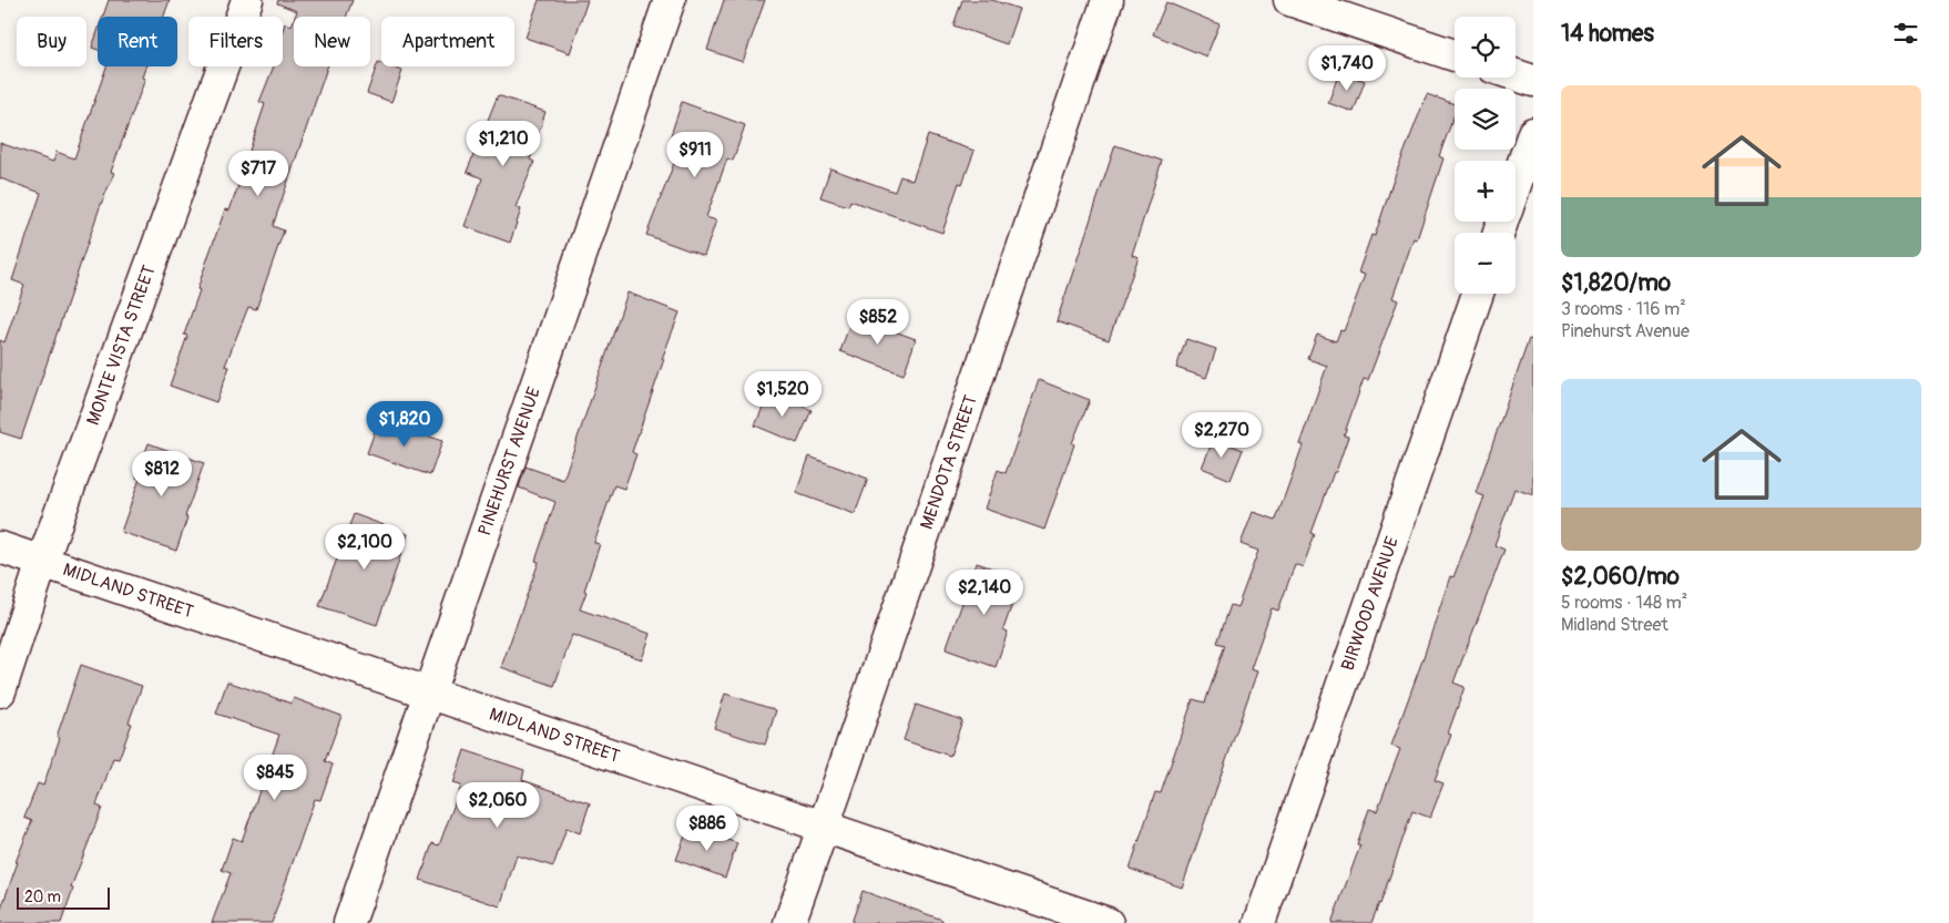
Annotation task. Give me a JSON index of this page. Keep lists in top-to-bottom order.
{
  "streets": {
    "street": [
      "MONTE VISTA STREET",
      "PINEHURST AVENUE",
      "MENDOTA STREET",
      "MIDLAND STREET",
      "BIRWOOD AVENUE"
    ]
  },
  "crossings": [
    ["MONTE VISTA STREET", "MIDLAND STREET"],
    ["PINEHURST AVENUE", "MIDLAND STREET"],
    ["MENDOTA STREET", "MIDLAND STREET"]
  ],
  "scale_bar": "20 m",
  "page": {
    "heading": "14 homes",
    "map_buttons": ["+", "−"],
    "chip": [
      "Buy",
      "Rent",
      "Filters",
      "New",
      "Apartment"
    ],
    "price": [
      "$1,740",
      "$1,210",
      "$911",
      "$717",
      "$852",
      "$1,520",
      "$1,820",
      "$2,270",
      "$812",
      "$2,100",
      "$2,140",
      "$845",
      "$2,060",
      "$886"
    ],
    "list": [
      {
        "name": "$1,820/mo",
        "note": "3 rooms · 116 m² · Pinehurst Avenue"
      },
      {
        "name": "$2,060/mo",
        "note": "5 rooms · 148 m² · Midland Street"
      }
    ],
    "scale": "20 m"
  }
}
